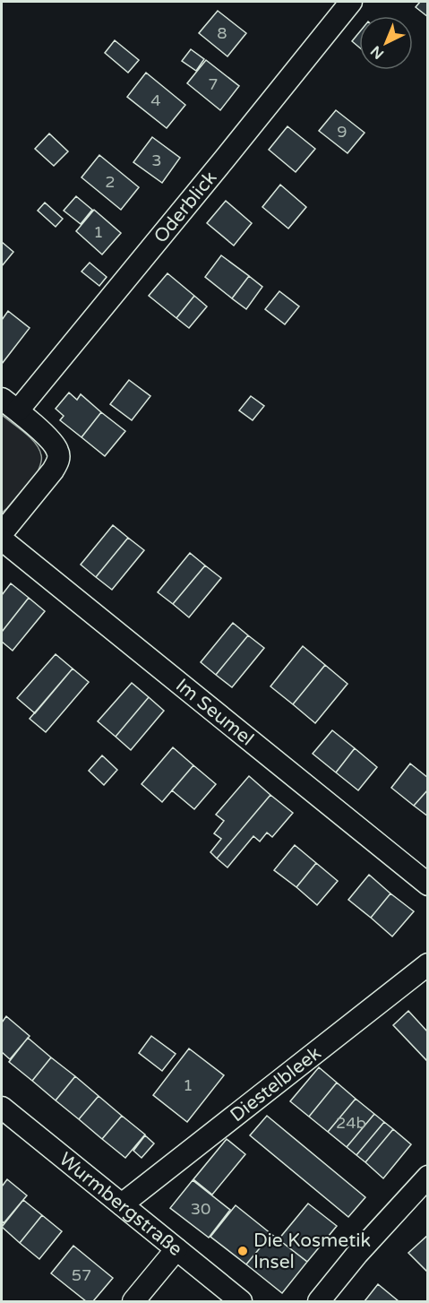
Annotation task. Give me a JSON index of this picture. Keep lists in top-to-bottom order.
{
  "streets": {
    "street": [
      "Oderblick",
      "Im Seumel",
      "Diestelbleek",
      "Wurmbergstraße"
    ]
  },
  "crossings": [
    ["Diestelbleek", "Wurmbergstraße"]
  ],
  "places": ["Die Kosmetik Insel"],
  "house_numbers": [
    "8",
    "7",
    "4",
    "9",
    "3",
    "2",
    "1",
    "1",
    "24b",
    "30",
    "57"
  ],
  "north": "bottom left"
}
